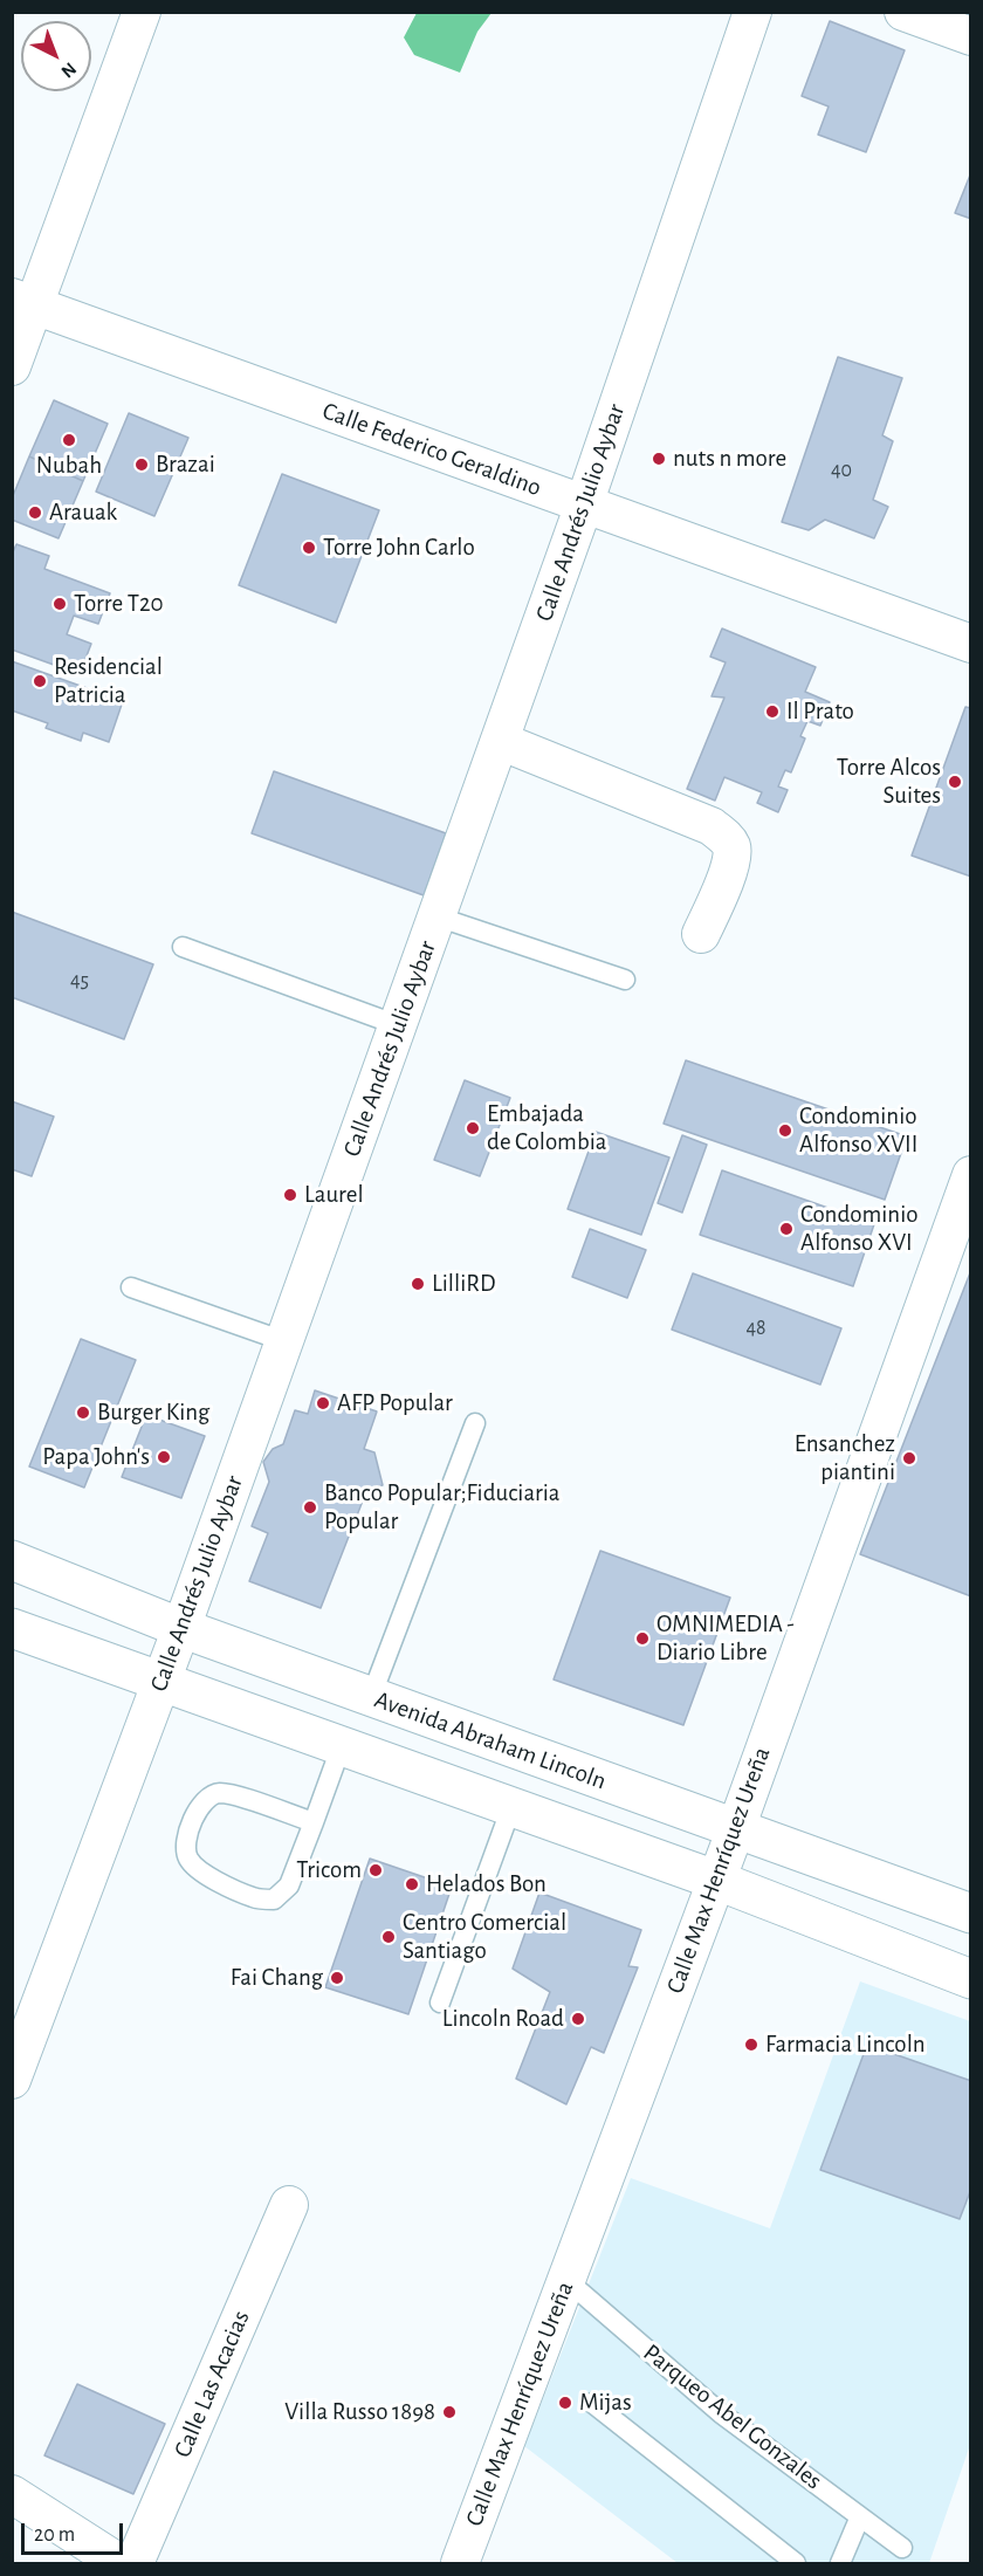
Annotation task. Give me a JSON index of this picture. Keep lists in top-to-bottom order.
{
  "streets": {
    "main road": ["Avenida Abraham Lincoln"],
    "street": [
      "Calle Federico Geraldino",
      "Calle Andrés Julio Aybar",
      "Calle Max Henríquez Ureña",
      "Calle Las Acacias"
    ],
    "lane": ["Parqueo Abel Gonzales"]
  },
  "crossings": [
    ["Calle Federico Geraldino", "Calle Andrés Julio Aybar"],
    ["Calle Andrés Julio Aybar", "Avenida Abraham Lincoln"],
    ["Avenida Abraham Lincoln", "Calle Max Henríquez Ureña"],
    ["Calle Max Henríquez Ureña", "Parqueo Abel Gonzales"]
  ],
  "places": [
    "Nubah",
    "nuts n more",
    "Brazai",
    "Arauak",
    "Torre John Carlo",
    "Torre T20",
    "Residencial Patricia",
    "Il Prato",
    "Torre Alcos Suites",
    "Embajada de Colombia",
    "Condominio Alfonso XVII",
    "Laurel",
    "Condominio Alfonso XVI",
    "LilliRD",
    "AFP Popular",
    "Burger King",
    "Papa John's",
    "Ensanchez piantini",
    "Banco Popular;Fiduciaria Popular",
    "OMNIMEDIA - Diario Libre",
    "Tricom",
    "Helados Bon",
    "Centro Comercial Santiago",
    "Fai Chang",
    "Lincoln Road",
    "Farmacia Lincoln",
    "Mijas",
    "Villa Russo 1898"
  ],
  "house_numbers": ["40", "45", "48"],
  "scale_bar": "20 m",
  "north": "bottom right"
}
